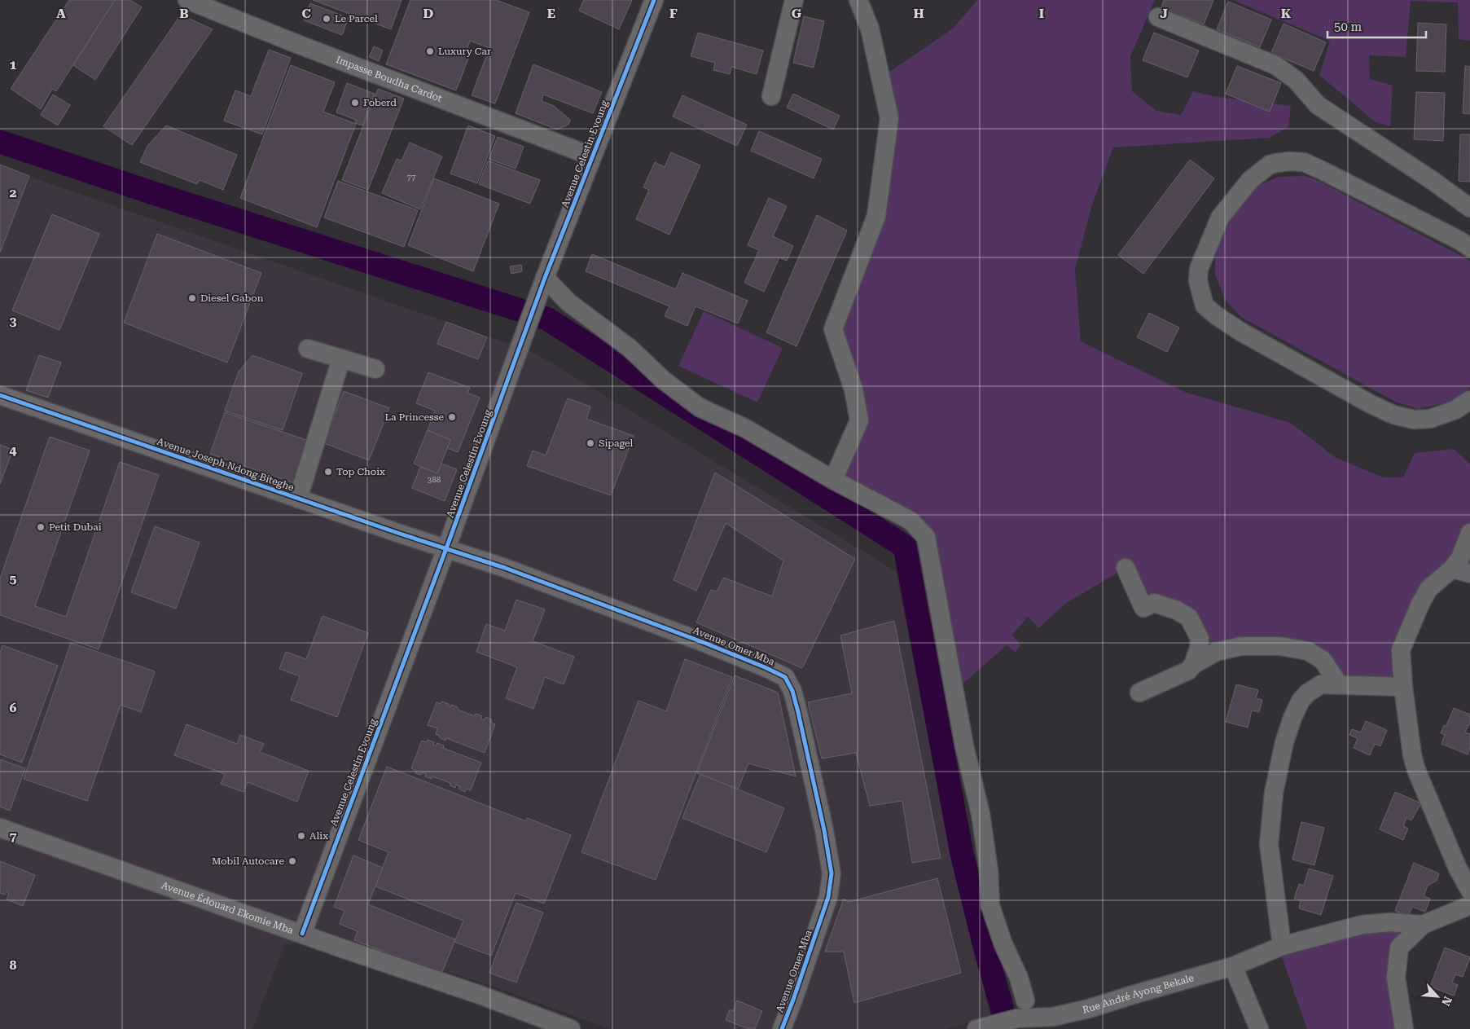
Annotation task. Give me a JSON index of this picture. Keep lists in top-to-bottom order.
{
  "streets": {
    "street": [
      "Impasse Boudha Cardot",
      "Avenue Celestin Evoung",
      "Avenue Joseph Ndong Biteghe",
      "Avenue Omer Mba",
      "Avenue Édouard Ekomie Mba",
      "Rue André Ayong Bekale"
    ]
  },
  "crossings": [
    ["Impasse Boudha Cardot", "Avenue Celestin Evoung"],
    ["Avenue Celestin Evoung", "Avenue Joseph Ndong Biteghe"],
    ["Avenue Celestin Evoung", "Avenue Omer Mba"],
    ["Avenue Celestin Evoung", "Avenue Édouard Ekomie Mba"],
    ["Avenue Joseph Ndong Biteghe", "Avenue Omer Mba"]
  ],
  "places": [
    "Le Parcel",
    "Luxury Car",
    "Foberd",
    "Diesel Gabon",
    "La Princesse",
    "Sipagel",
    "Top Choix",
    "Petit Dubai",
    "Alix",
    "Mobil Autocare"
  ],
  "house_numbers": ["77", "388"],
  "scale_bar": "50 m",
  "north": "bottom right",
  "grid": {
    "columns": [
      "A",
      "B",
      "C",
      "D",
      "E",
      "F",
      "G",
      "H",
      "I",
      "J",
      "K"
    ],
    "rows": [
      "1",
      "2",
      "3",
      "4",
      "5",
      "6",
      "7",
      "8"
    ]
  }
}
